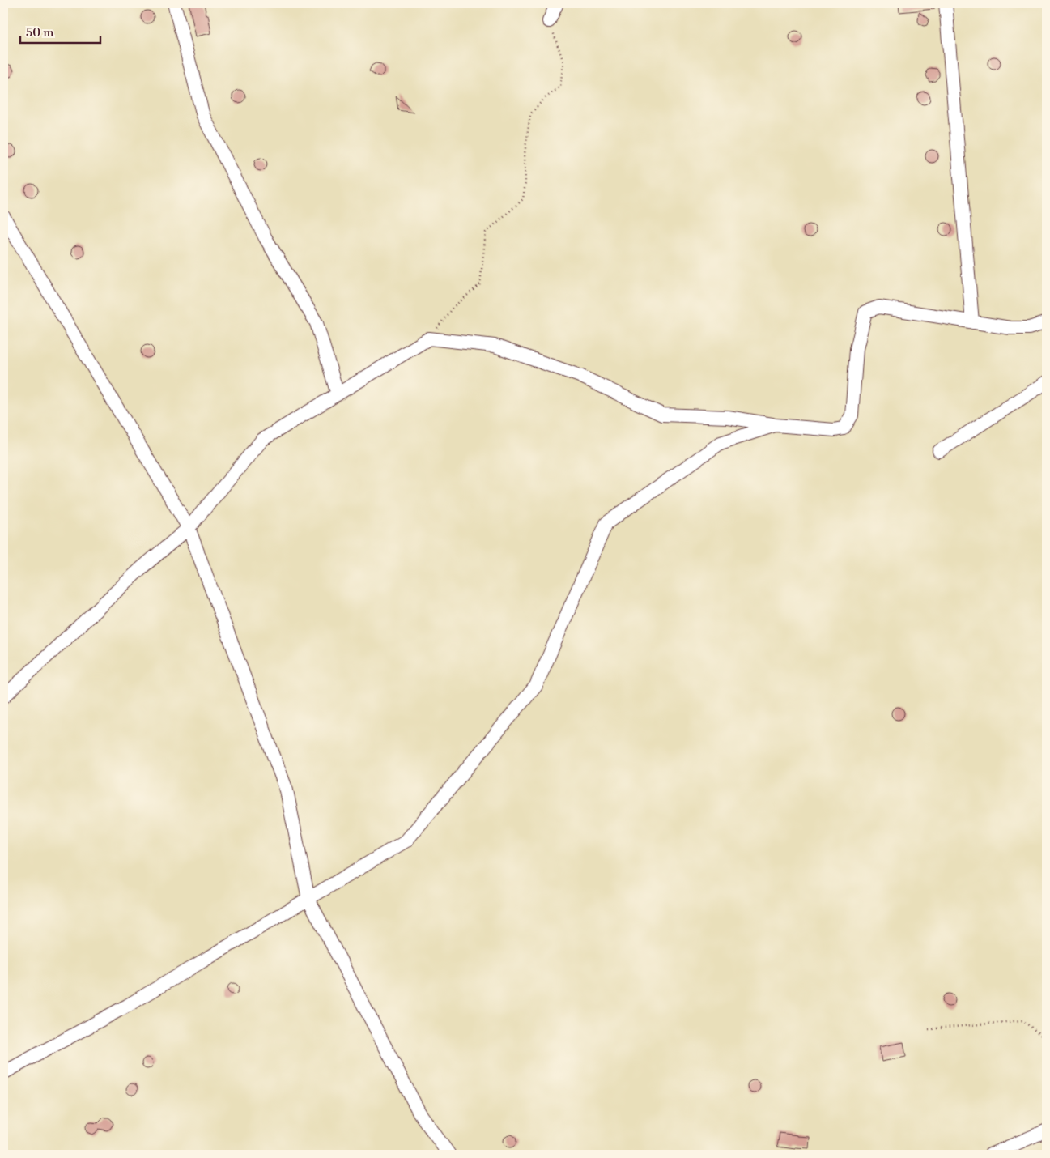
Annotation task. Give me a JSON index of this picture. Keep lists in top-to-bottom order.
{
  "scale_bar": "50 m"
}
